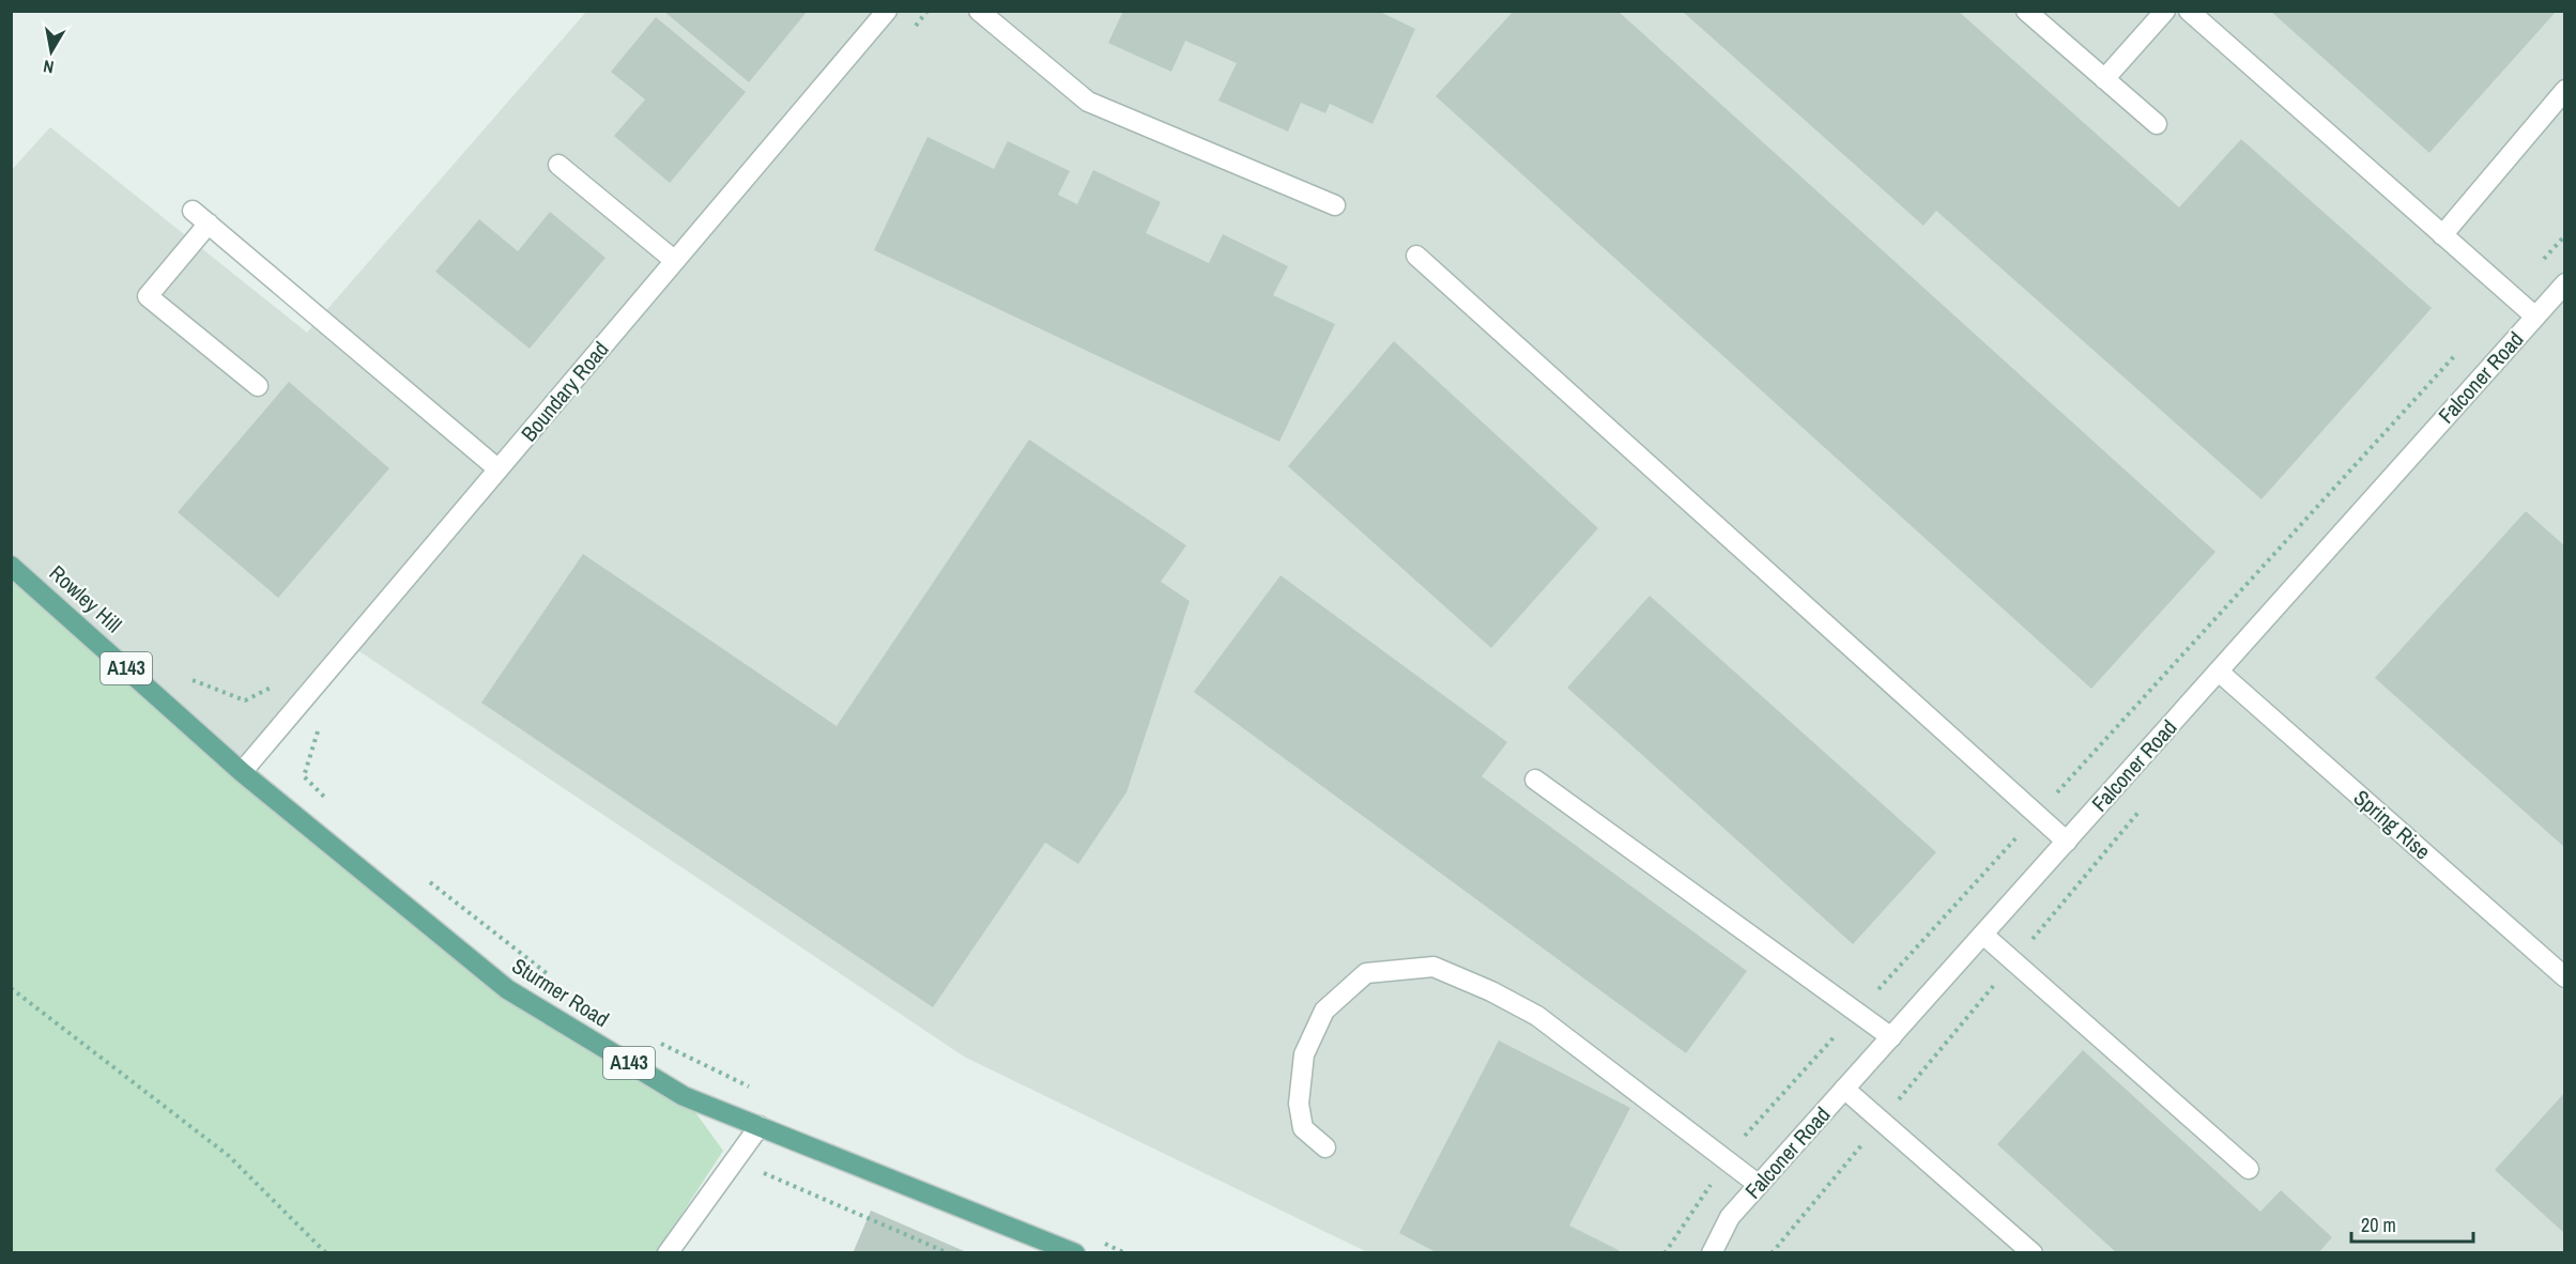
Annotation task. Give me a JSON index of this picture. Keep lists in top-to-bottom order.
{
  "streets": {
    "main road": ["Rowley Hill", "A143", "Sturmer Road"],
    "street": ["Falconer Road", "Boundary Road", "Spring Rise"]
  },
  "crossings": [
    ["Falconer Road", "Spring Rise"],
    ["Boundary Road", "Rowley Hill"],
    ["Boundary Road", "Sturmer Road"],
    ["Rowley Hill", "Sturmer Road"]
  ],
  "scale_bar": "20 m",
  "north": "bottom"
}
